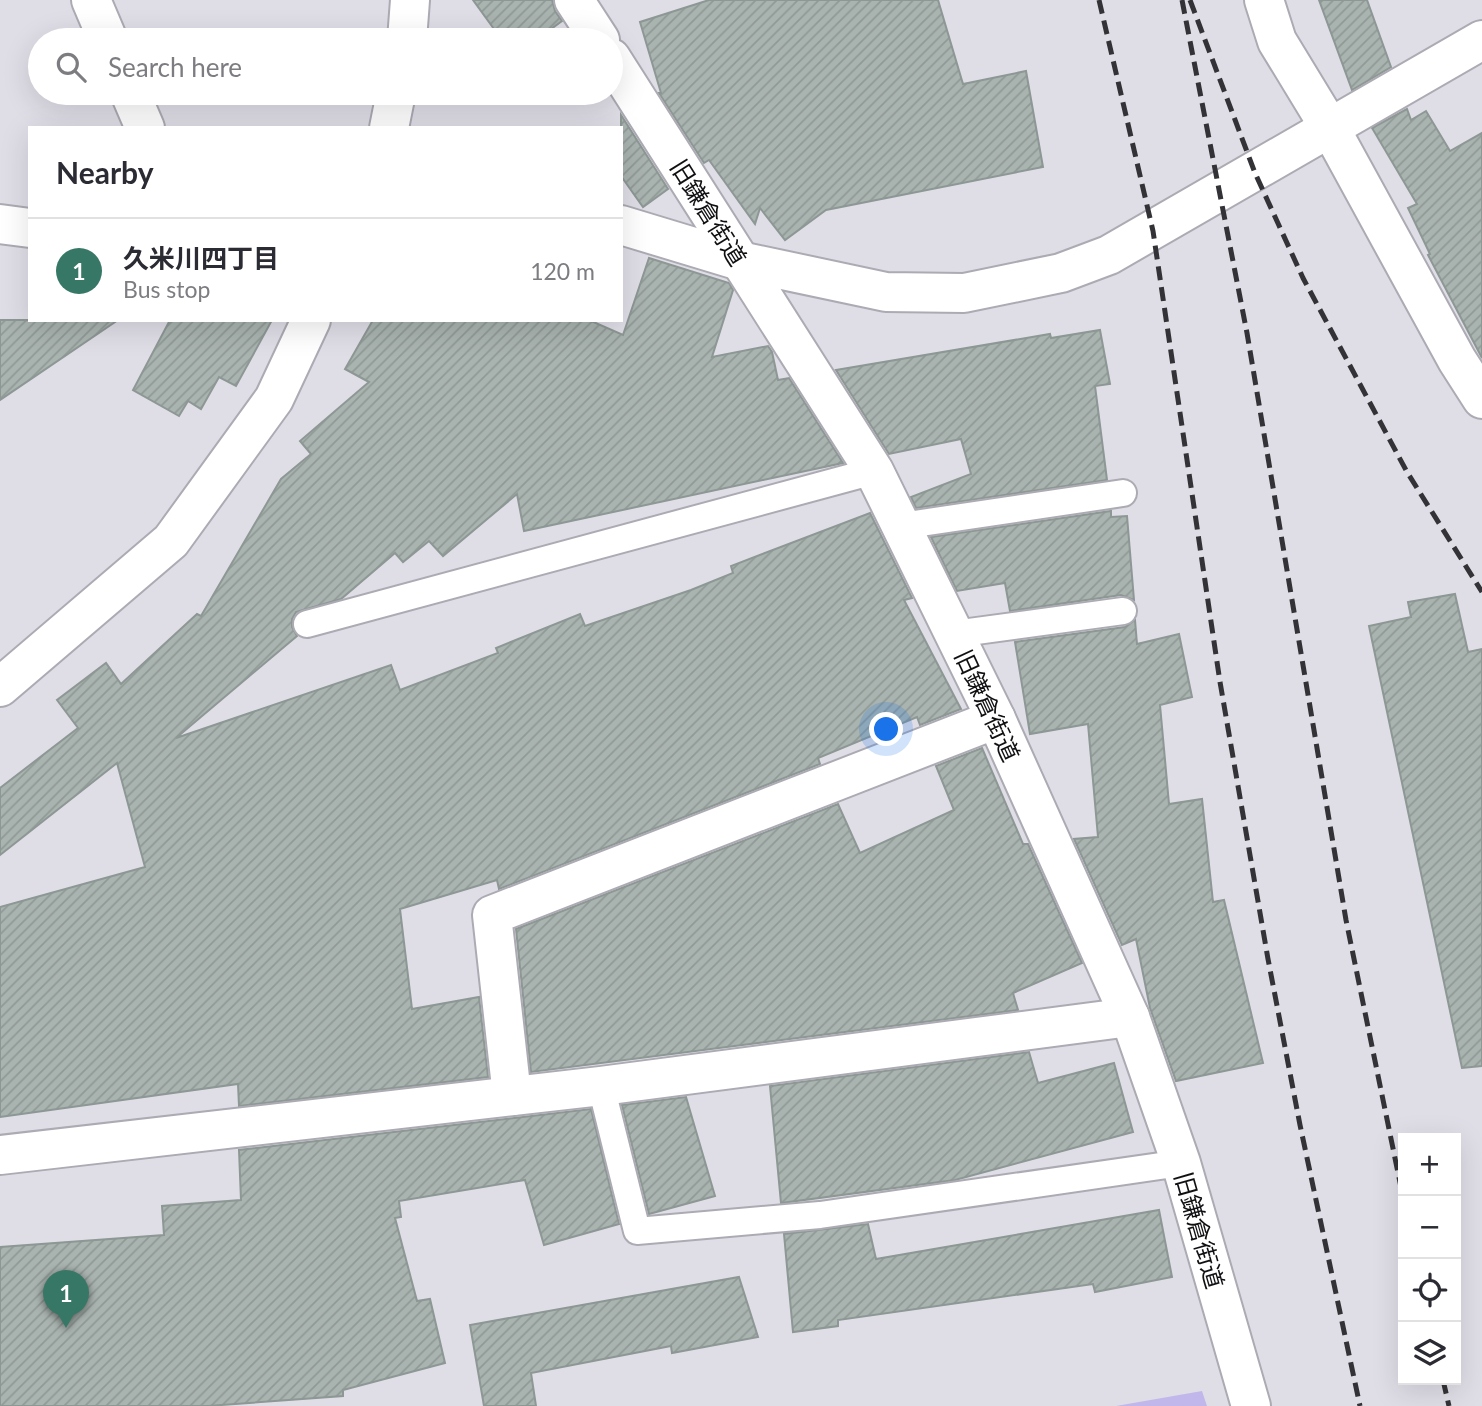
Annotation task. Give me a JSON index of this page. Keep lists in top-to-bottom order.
{
  "streets": {
    "street": ["旧鎌倉街道"]
  },
  "page": {
    "search": "Search here",
    "heading": "Nearby",
    "list": [
      {
        "mark": "1",
        "name": "久米川四丁目",
        "note": "Bus stop",
        "value": "120 m"
      }
    ],
    "map_buttons": ["+", "−"],
    "pins": "1"
  }
}
